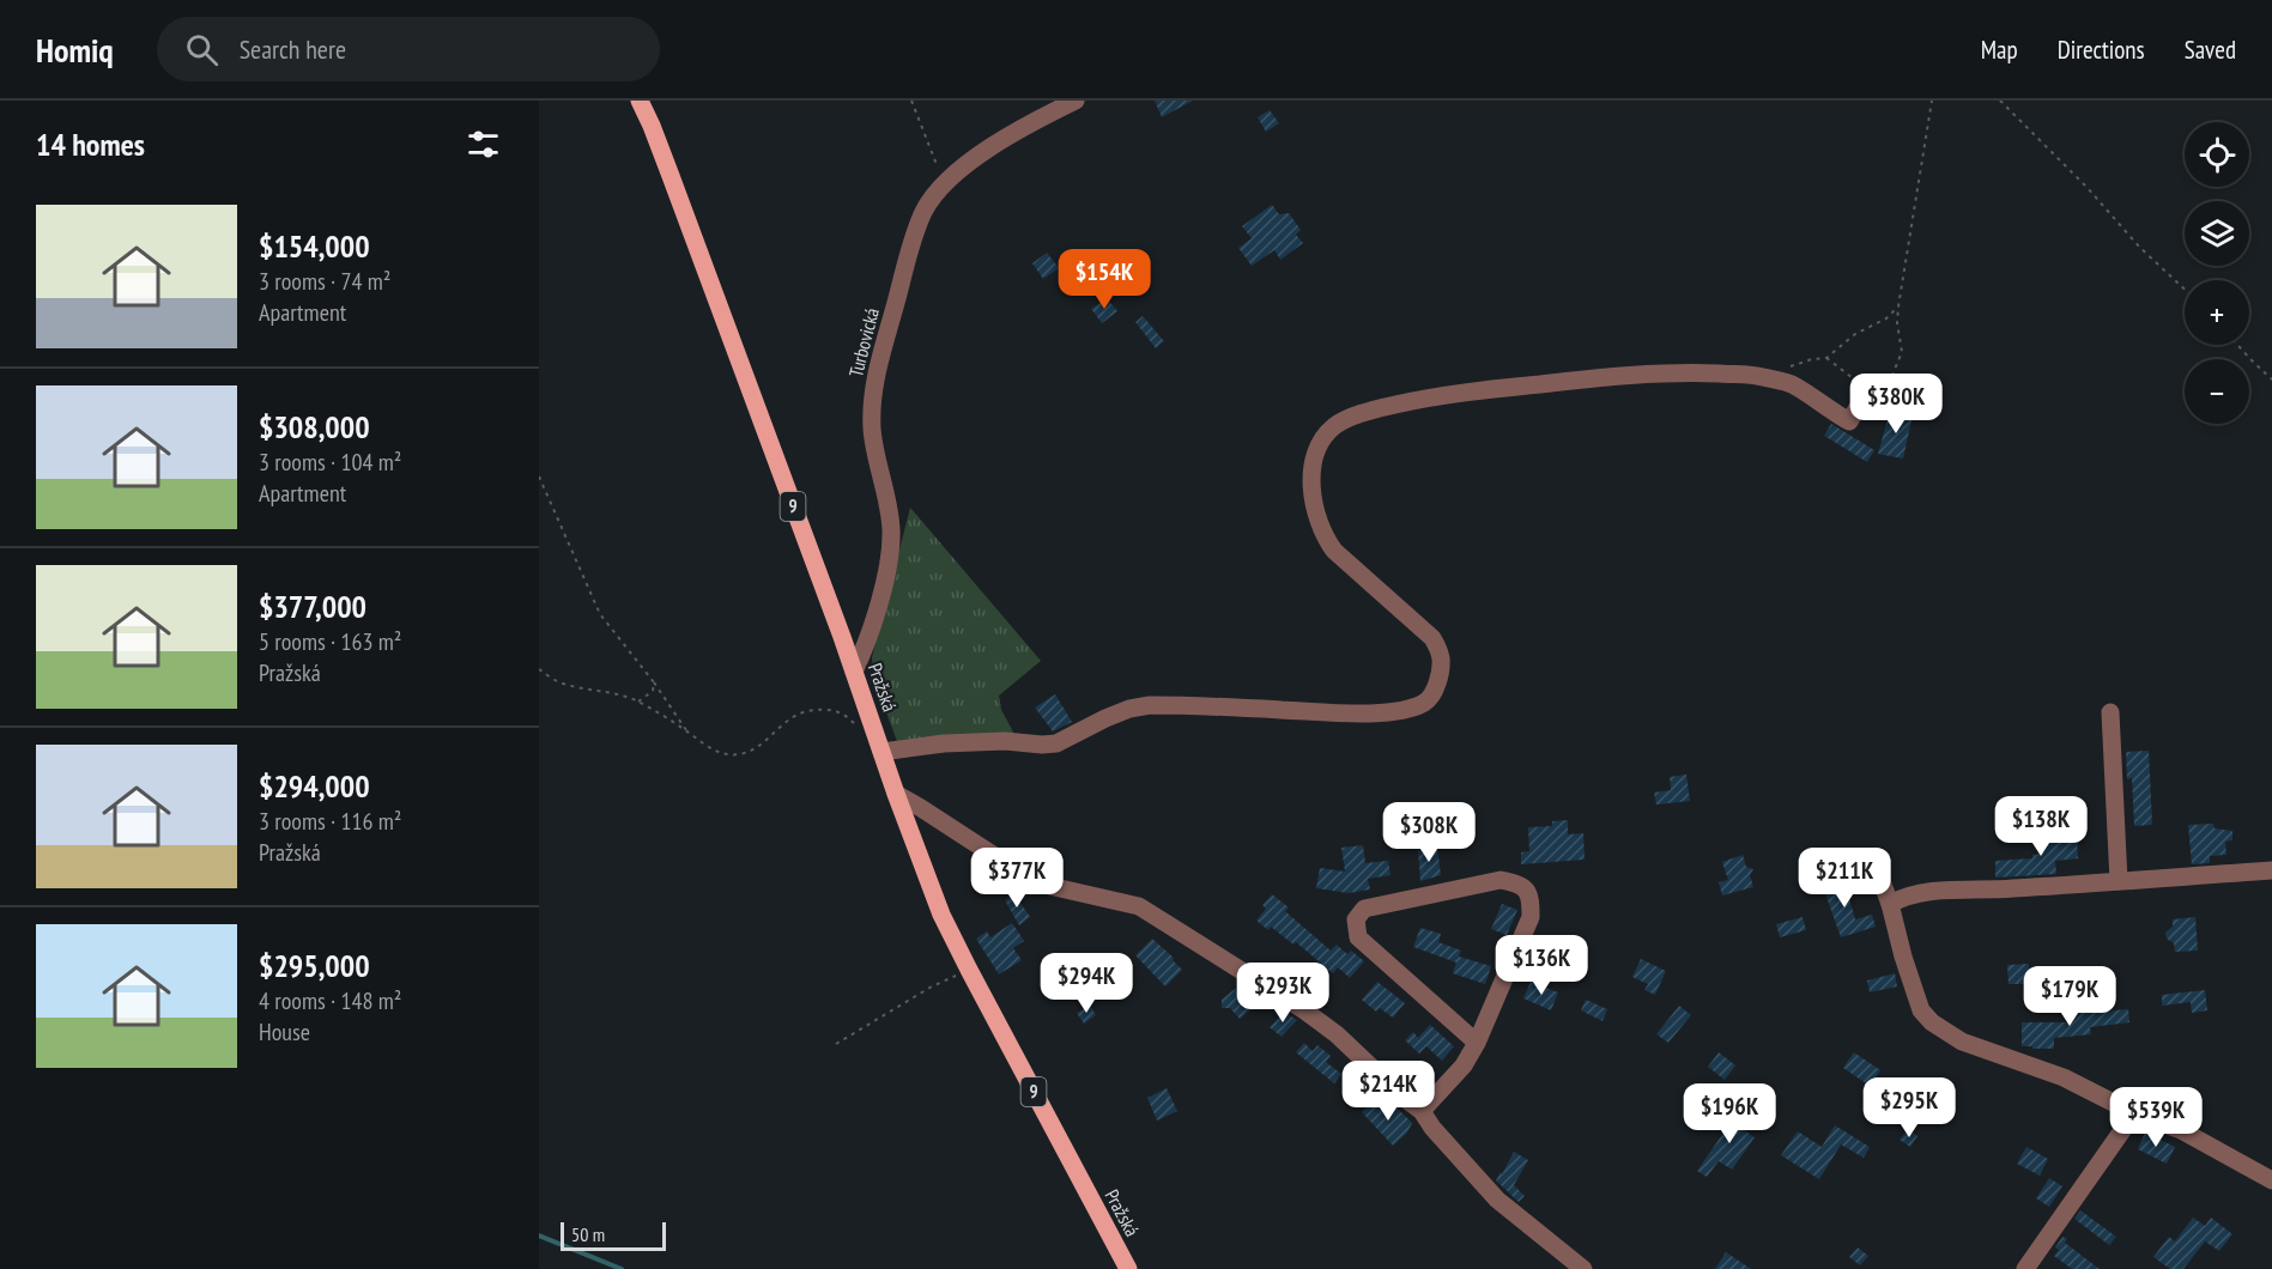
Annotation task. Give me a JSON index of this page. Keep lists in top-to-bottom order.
{
  "streets": {
    "main road": ["9", "Pražská"],
    "street": ["Turbovická"]
  },
  "crossings": [
    ["Turbovická", "Pražská"]
  ],
  "scale_bar": "50 m",
  "page": {
    "header": "Homiq",
    "search": "Search here",
    "nav": ["Map", "Directions", "Saved"],
    "heading": "14 homes",
    "map_buttons": ["+", "−"],
    "list": [
      {
        "name": "$154,000",
        "note": "3 rooms · 74 m² · Apartment"
      },
      {
        "name": "$308,000",
        "note": "3 rooms · 104 m² · Apartment"
      },
      {
        "name": "$377,000",
        "note": "5 rooms · 163 m² · Pražská"
      },
      {
        "name": "$294,000",
        "note": "3 rooms · 116 m² · Pražská"
      },
      {
        "name": "$295,000",
        "note": "4 rooms · 148 m² · House"
      }
    ],
    "price": [
      "$154K",
      "$380K",
      "$138K",
      "$308K",
      "$377K",
      "$211K",
      "$136K",
      "$294K",
      "$293K",
      "$179K",
      "$214K",
      "$295K",
      "$196K",
      "$539K"
    ],
    "scale": "50 m"
  }
}
